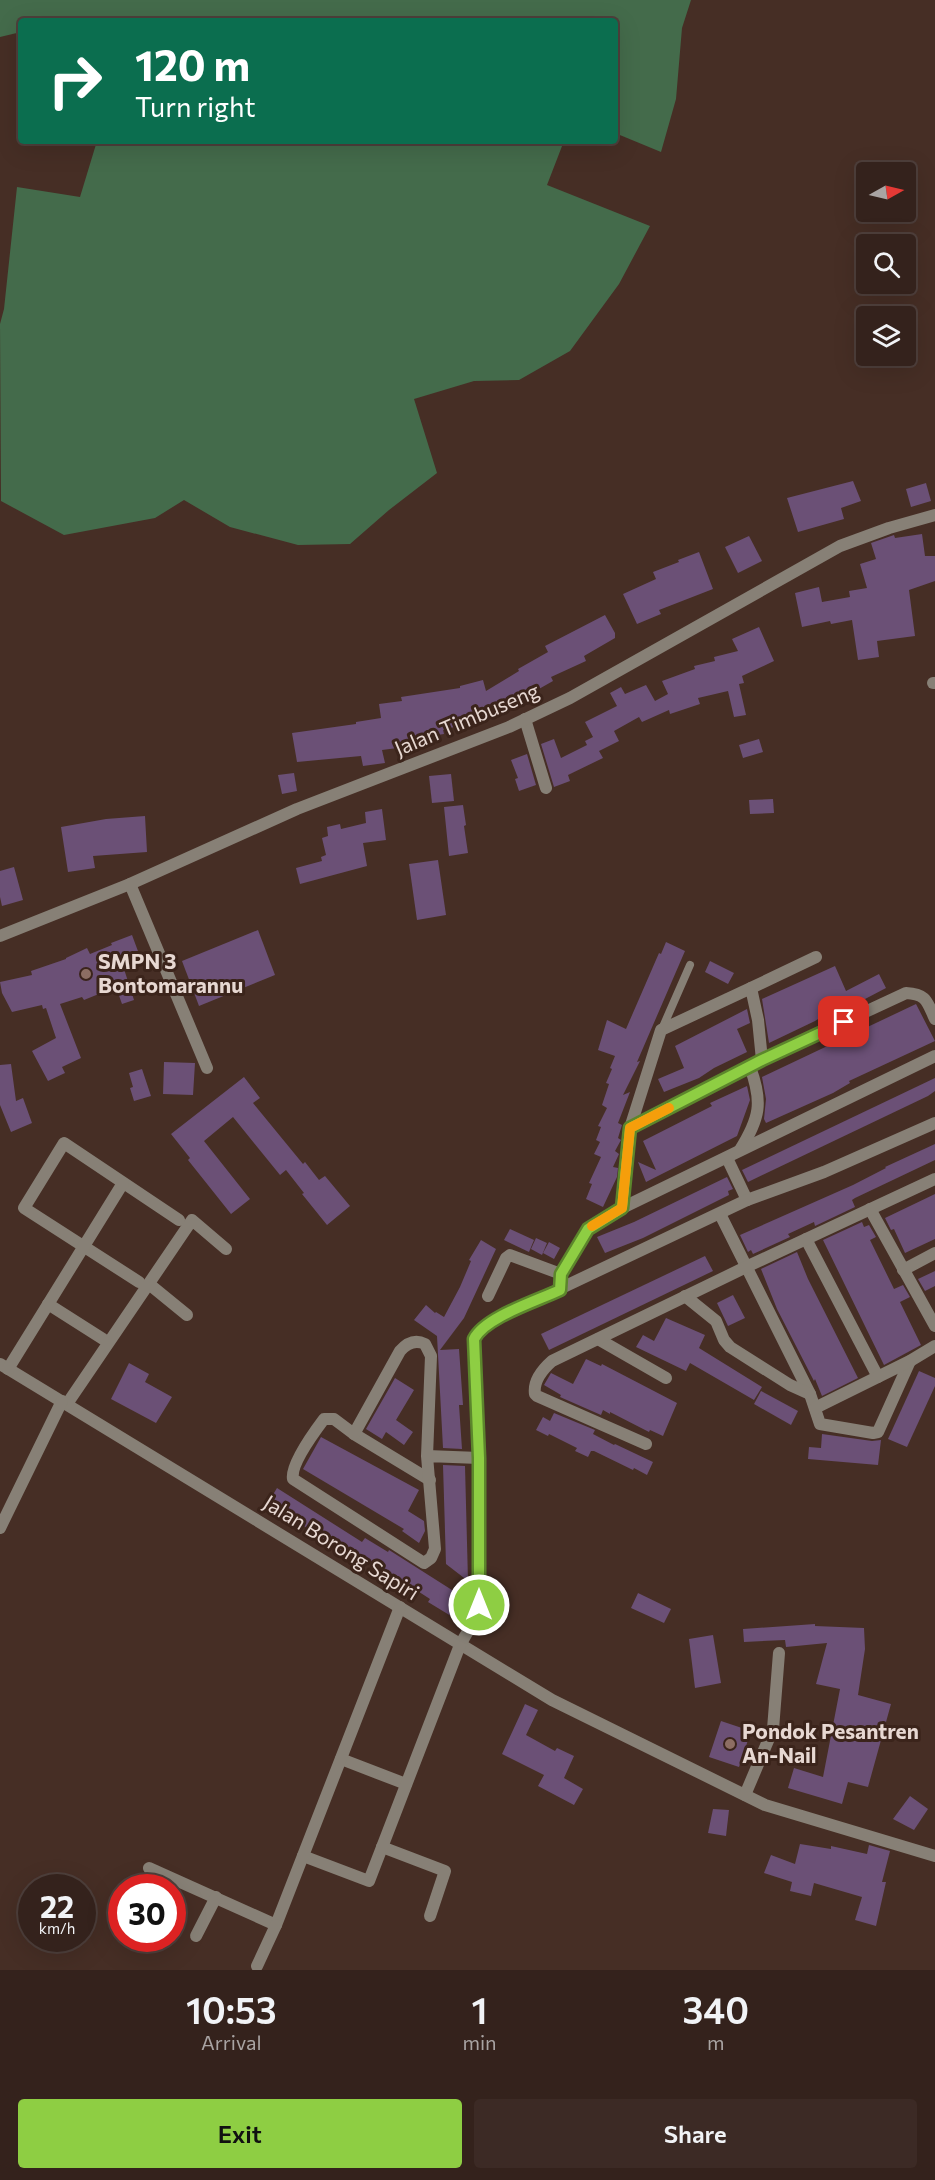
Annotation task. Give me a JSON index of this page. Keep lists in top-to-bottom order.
{
  "streets": {
    "street": ["Jalan Timbuseng", "Jalan Borong Sapiri"]
  },
  "places": ["SMPN 3 Bontomarannu", "Pondok Pesantren An-Nail"],
  "north": "right",
  "page": {
    "turn": ["120 m", "Turn right"],
    "speed": "22 km/h",
    "limit": "30",
    "eta": [
      "10:53",
      "Arrival",
      "1",
      "min",
      "340",
      "m"
    ],
    "buttons": ["Exit", "Share"]
  }
}
